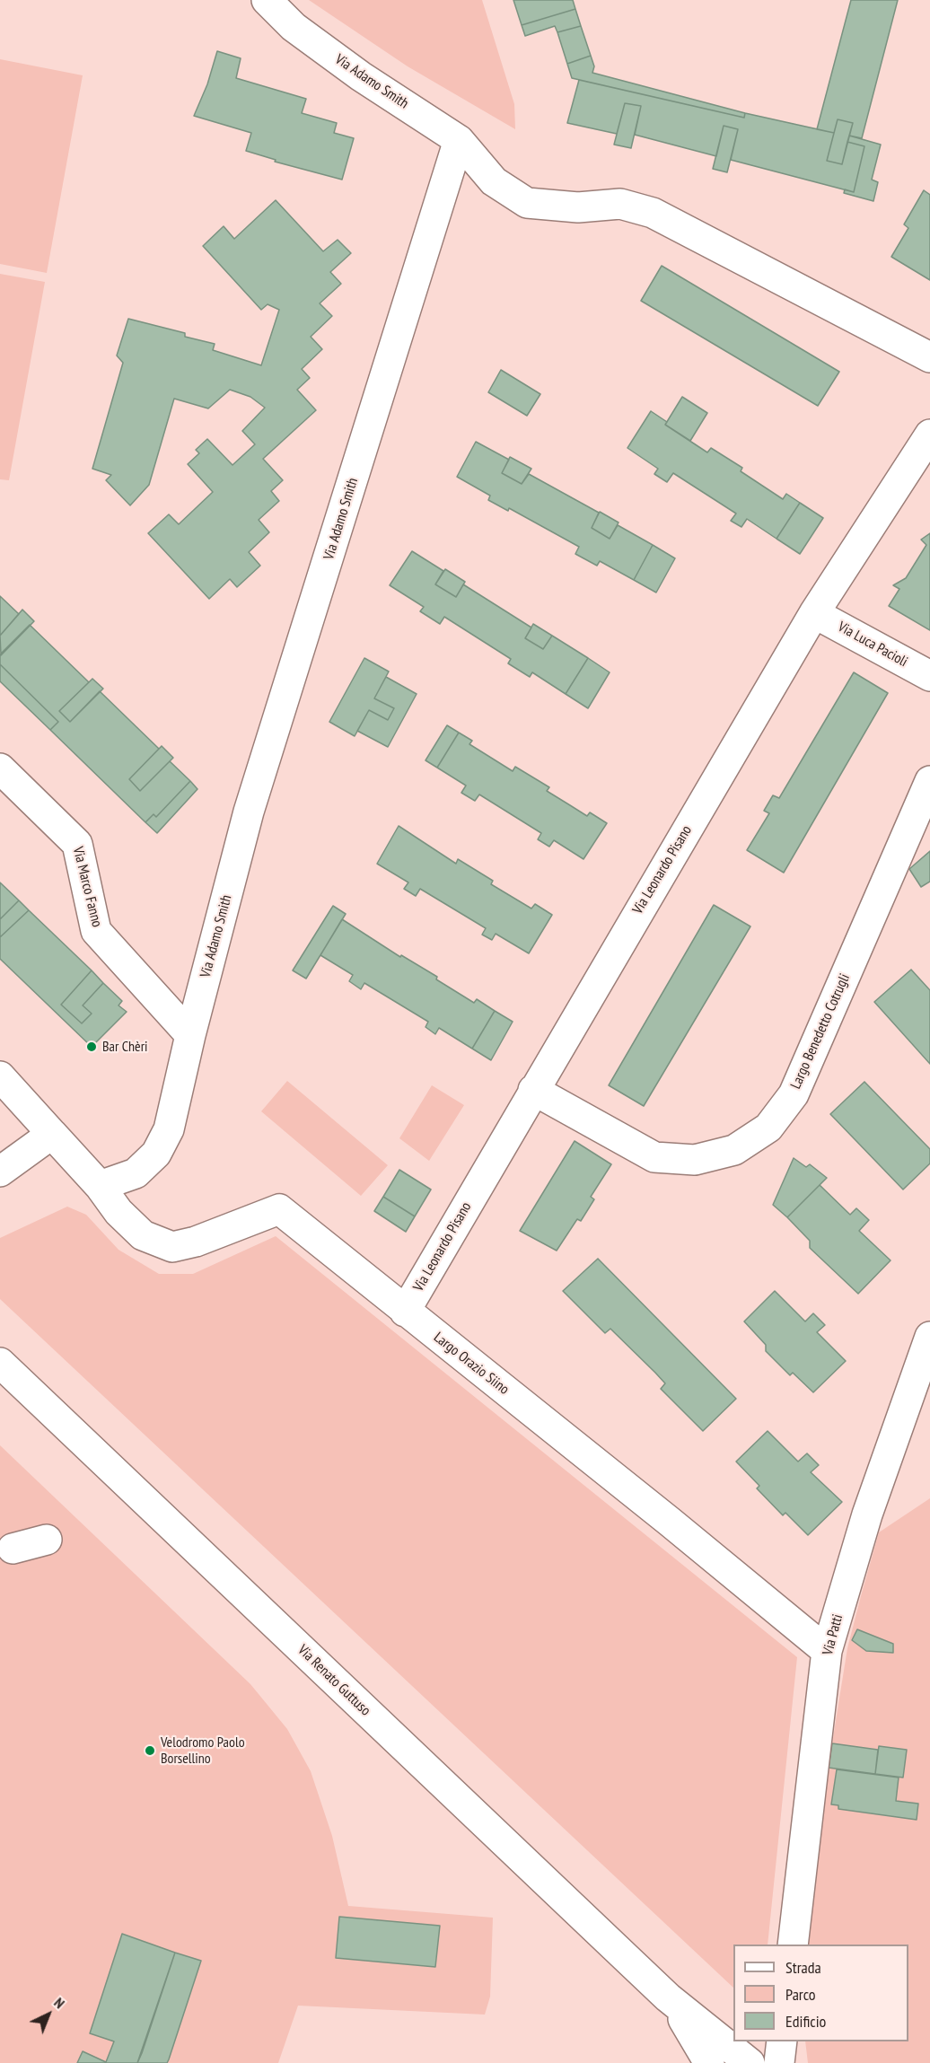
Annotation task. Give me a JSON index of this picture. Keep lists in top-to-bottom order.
{
  "streets": {
    "street": [
      "Via Adamo Smith",
      "Via Luca Pacioli",
      "Via Leonardo Pisano",
      "Via Marco Fanno",
      "Largo Benedetto Cotrugli",
      "Largo Orazio Siino",
      "Via Patti",
      "Via Renato Guttuso"
    ]
  },
  "crossings": [
    ["Via Adamo Smith", "Via Marco Fanno"],
    ["Via Adamo Smith", "Largo Orazio Siino"],
    ["Via Luca Pacioli", "Via Leonardo Pisano"],
    ["Via Leonardo Pisano", "Largo Benedetto Cotrugli"],
    ["Via Leonardo Pisano", "Largo Orazio Siino"],
    ["Largo Orazio Siino", "Via Patti"]
  ],
  "places": ["Bar Chèri", "Velodromo Paolo Borsellino"],
  "legend": ["Strada", "Parco", "Edificio"],
  "north": "top right"
}
